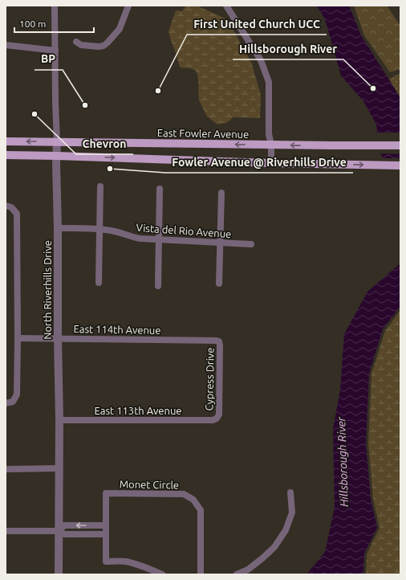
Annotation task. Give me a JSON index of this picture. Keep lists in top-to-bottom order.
{
  "streets": {
    "main road": ["East Fowler Avenue"],
    "street": [
      "Vista del Rio Avenue",
      "North Riverhills Drive",
      "East 114th Avenue",
      "Cypress Drive",
      "East 113th Avenue",
      "Monet Circle"
    ]
  },
  "crossings": [
    ["East Fowler Avenue", "North Riverhills Drive"],
    ["Vista del Rio Avenue", "North Riverhills Drive"],
    ["North Riverhills Drive", "East 114th Avenue"],
    ["North Riverhills Drive", "East 113th Avenue"],
    ["East 114th Avenue", "Cypress Drive"],
    ["Cypress Drive", "East 113th Avenue"]
  ],
  "water": ["Hillsborough River"],
  "places": [
    "Hillsborough River",
    "First United Church UCC",
    "BP",
    "Chevron",
    "Fowler Avenue @ Riverhills Drive"
  ],
  "scale_bar": "100 m"
}
